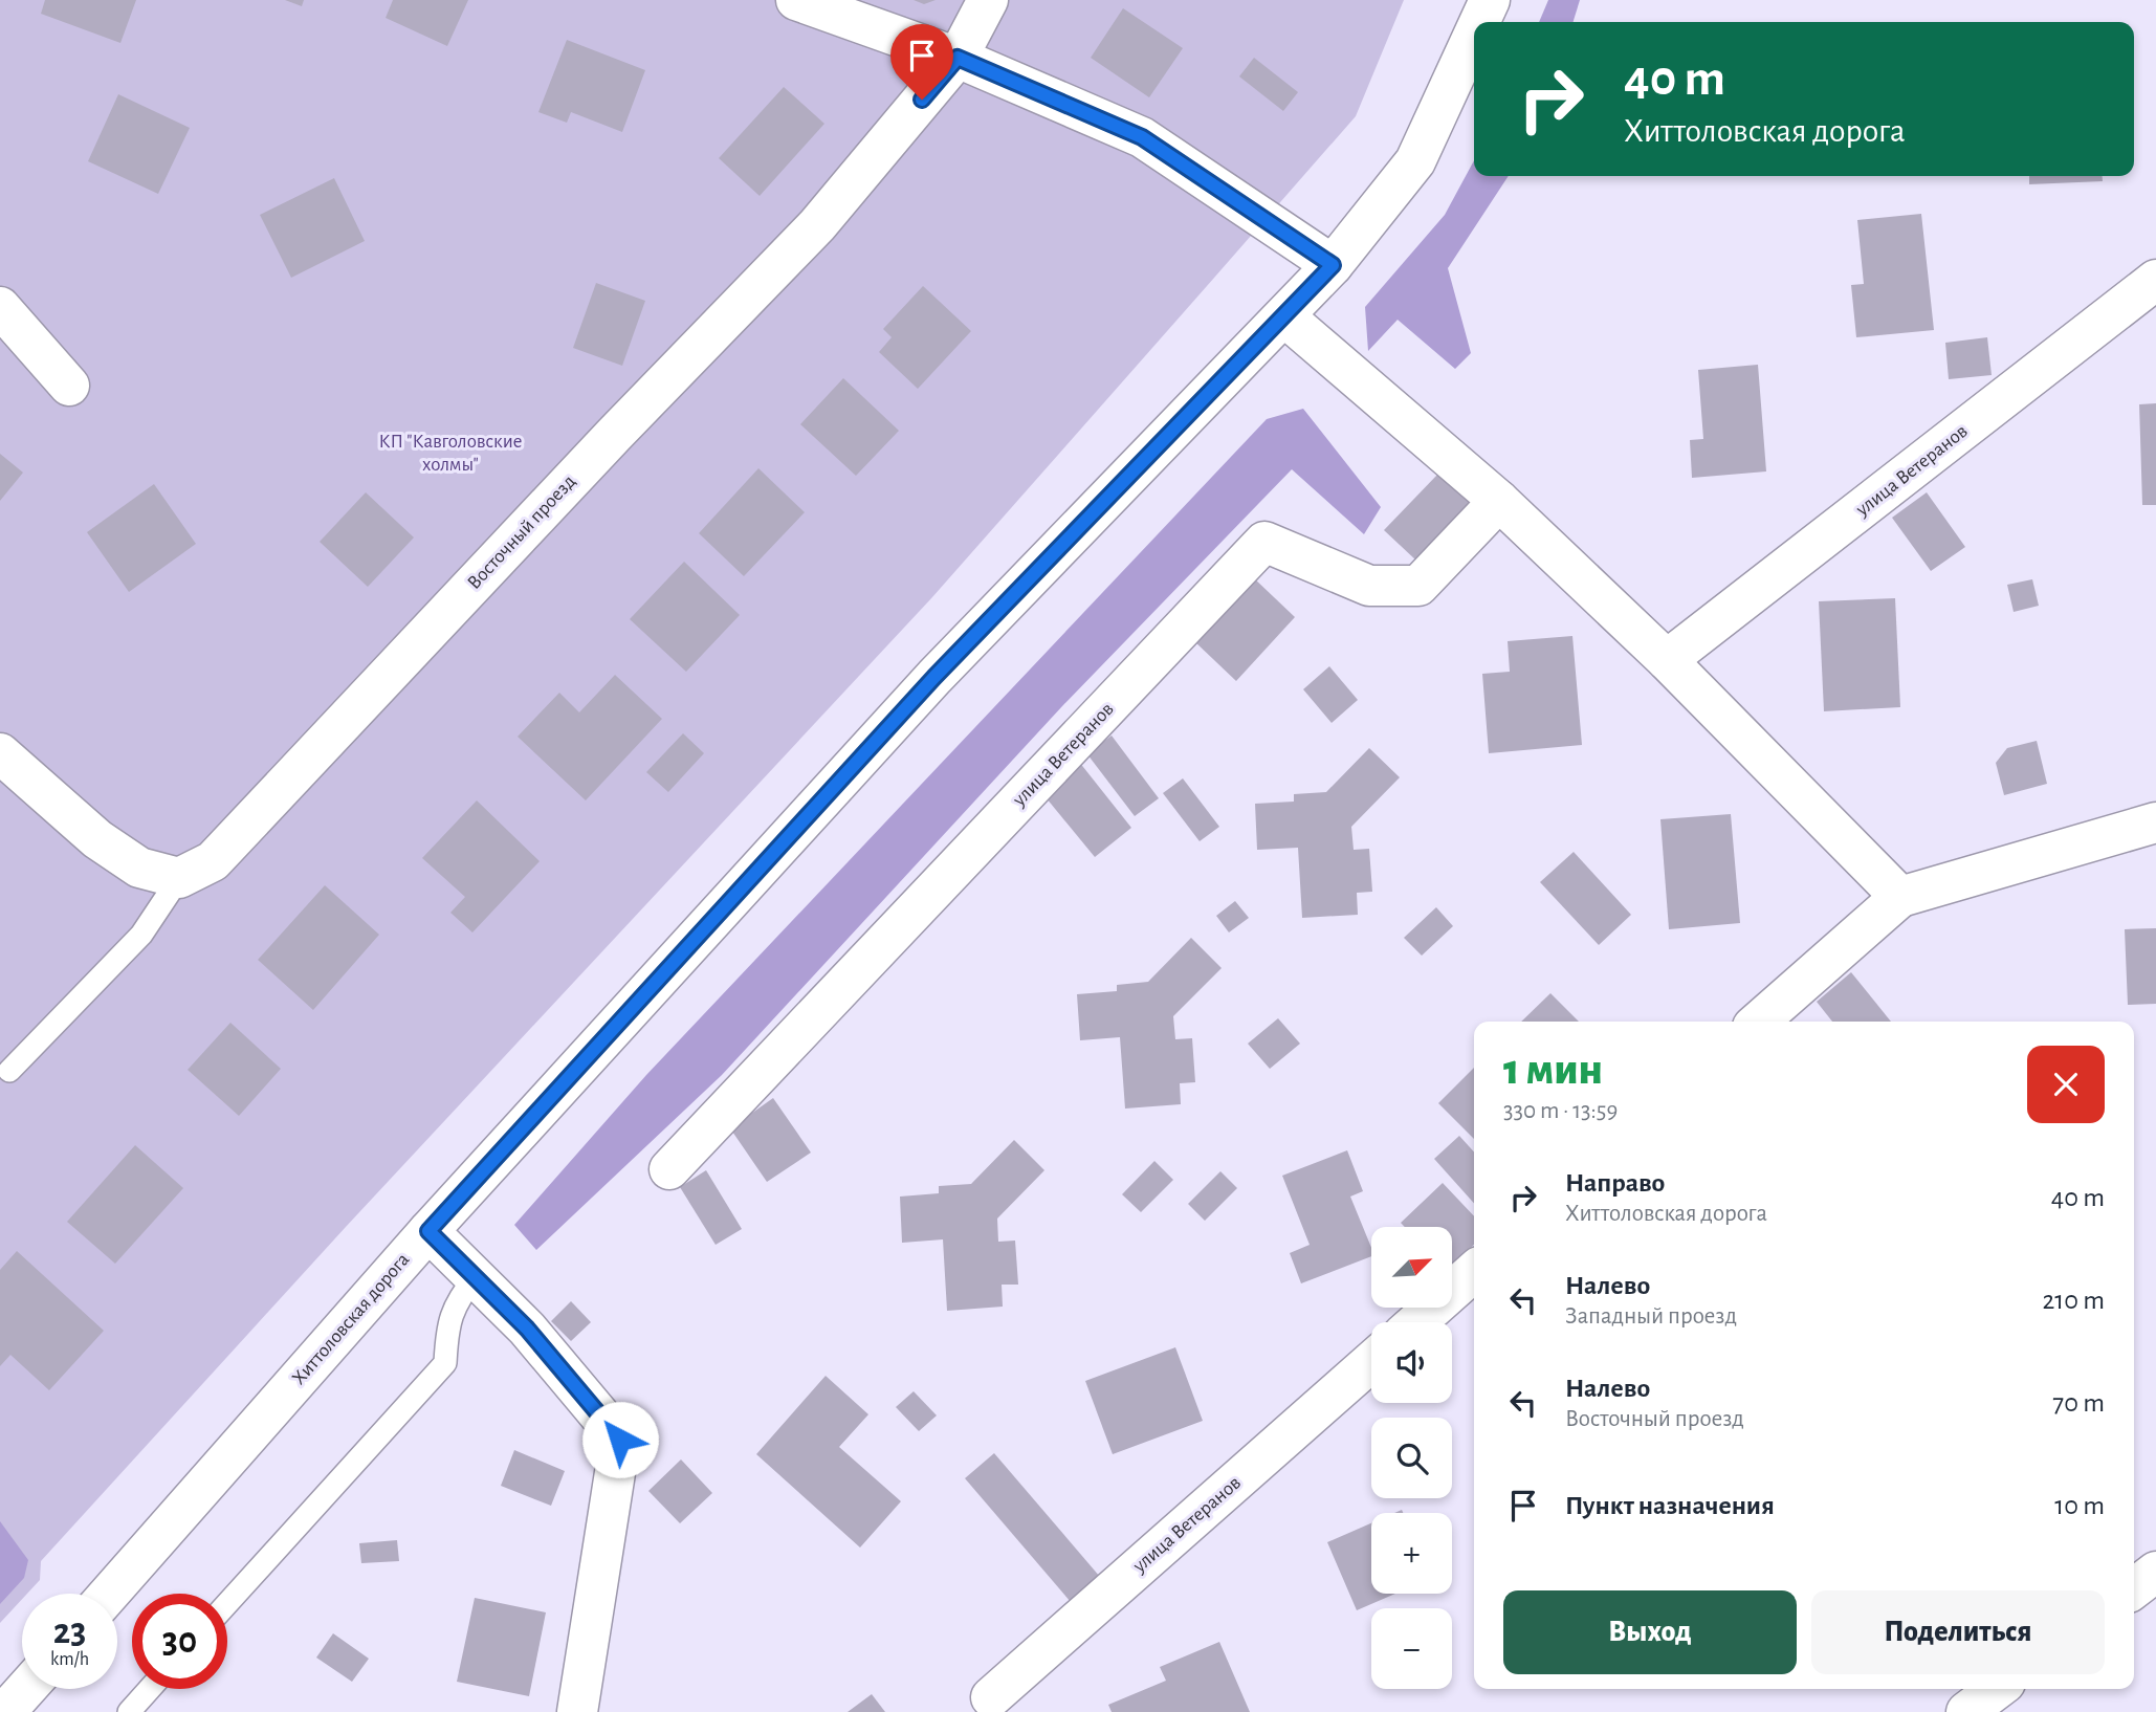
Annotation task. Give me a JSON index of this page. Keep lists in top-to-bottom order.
{
  "streets": {
    "street": ["улица Ветеранов", "Восточный проезд", "Хиттоловская дорога"]
  },
  "parks": ["КП \"Кавголовские холмы\""],
  "north": "top right",
  "page": {
    "turn": ["40 m", "Хиттоловская дорога"],
    "heading": ["1 мин", "330 m · 13:59"],
    "list": [
      {
        "name": "Направо",
        "note": "Хиттоловская дорога",
        "value": "40 m"
      },
      {
        "name": "Налево",
        "note": "Западный проезд",
        "value": "210 m"
      },
      {
        "name": "Налево",
        "note": "Восточный проезд",
        "value": "70 m"
      },
      {
        "name": "Пункт назначения",
        "value": "10 m"
      }
    ],
    "map_buttons": ["+", "−"],
    "buttons": ["Выход", "Поделиться"],
    "speed": "23 km/h",
    "limit": "30"
  }
}
